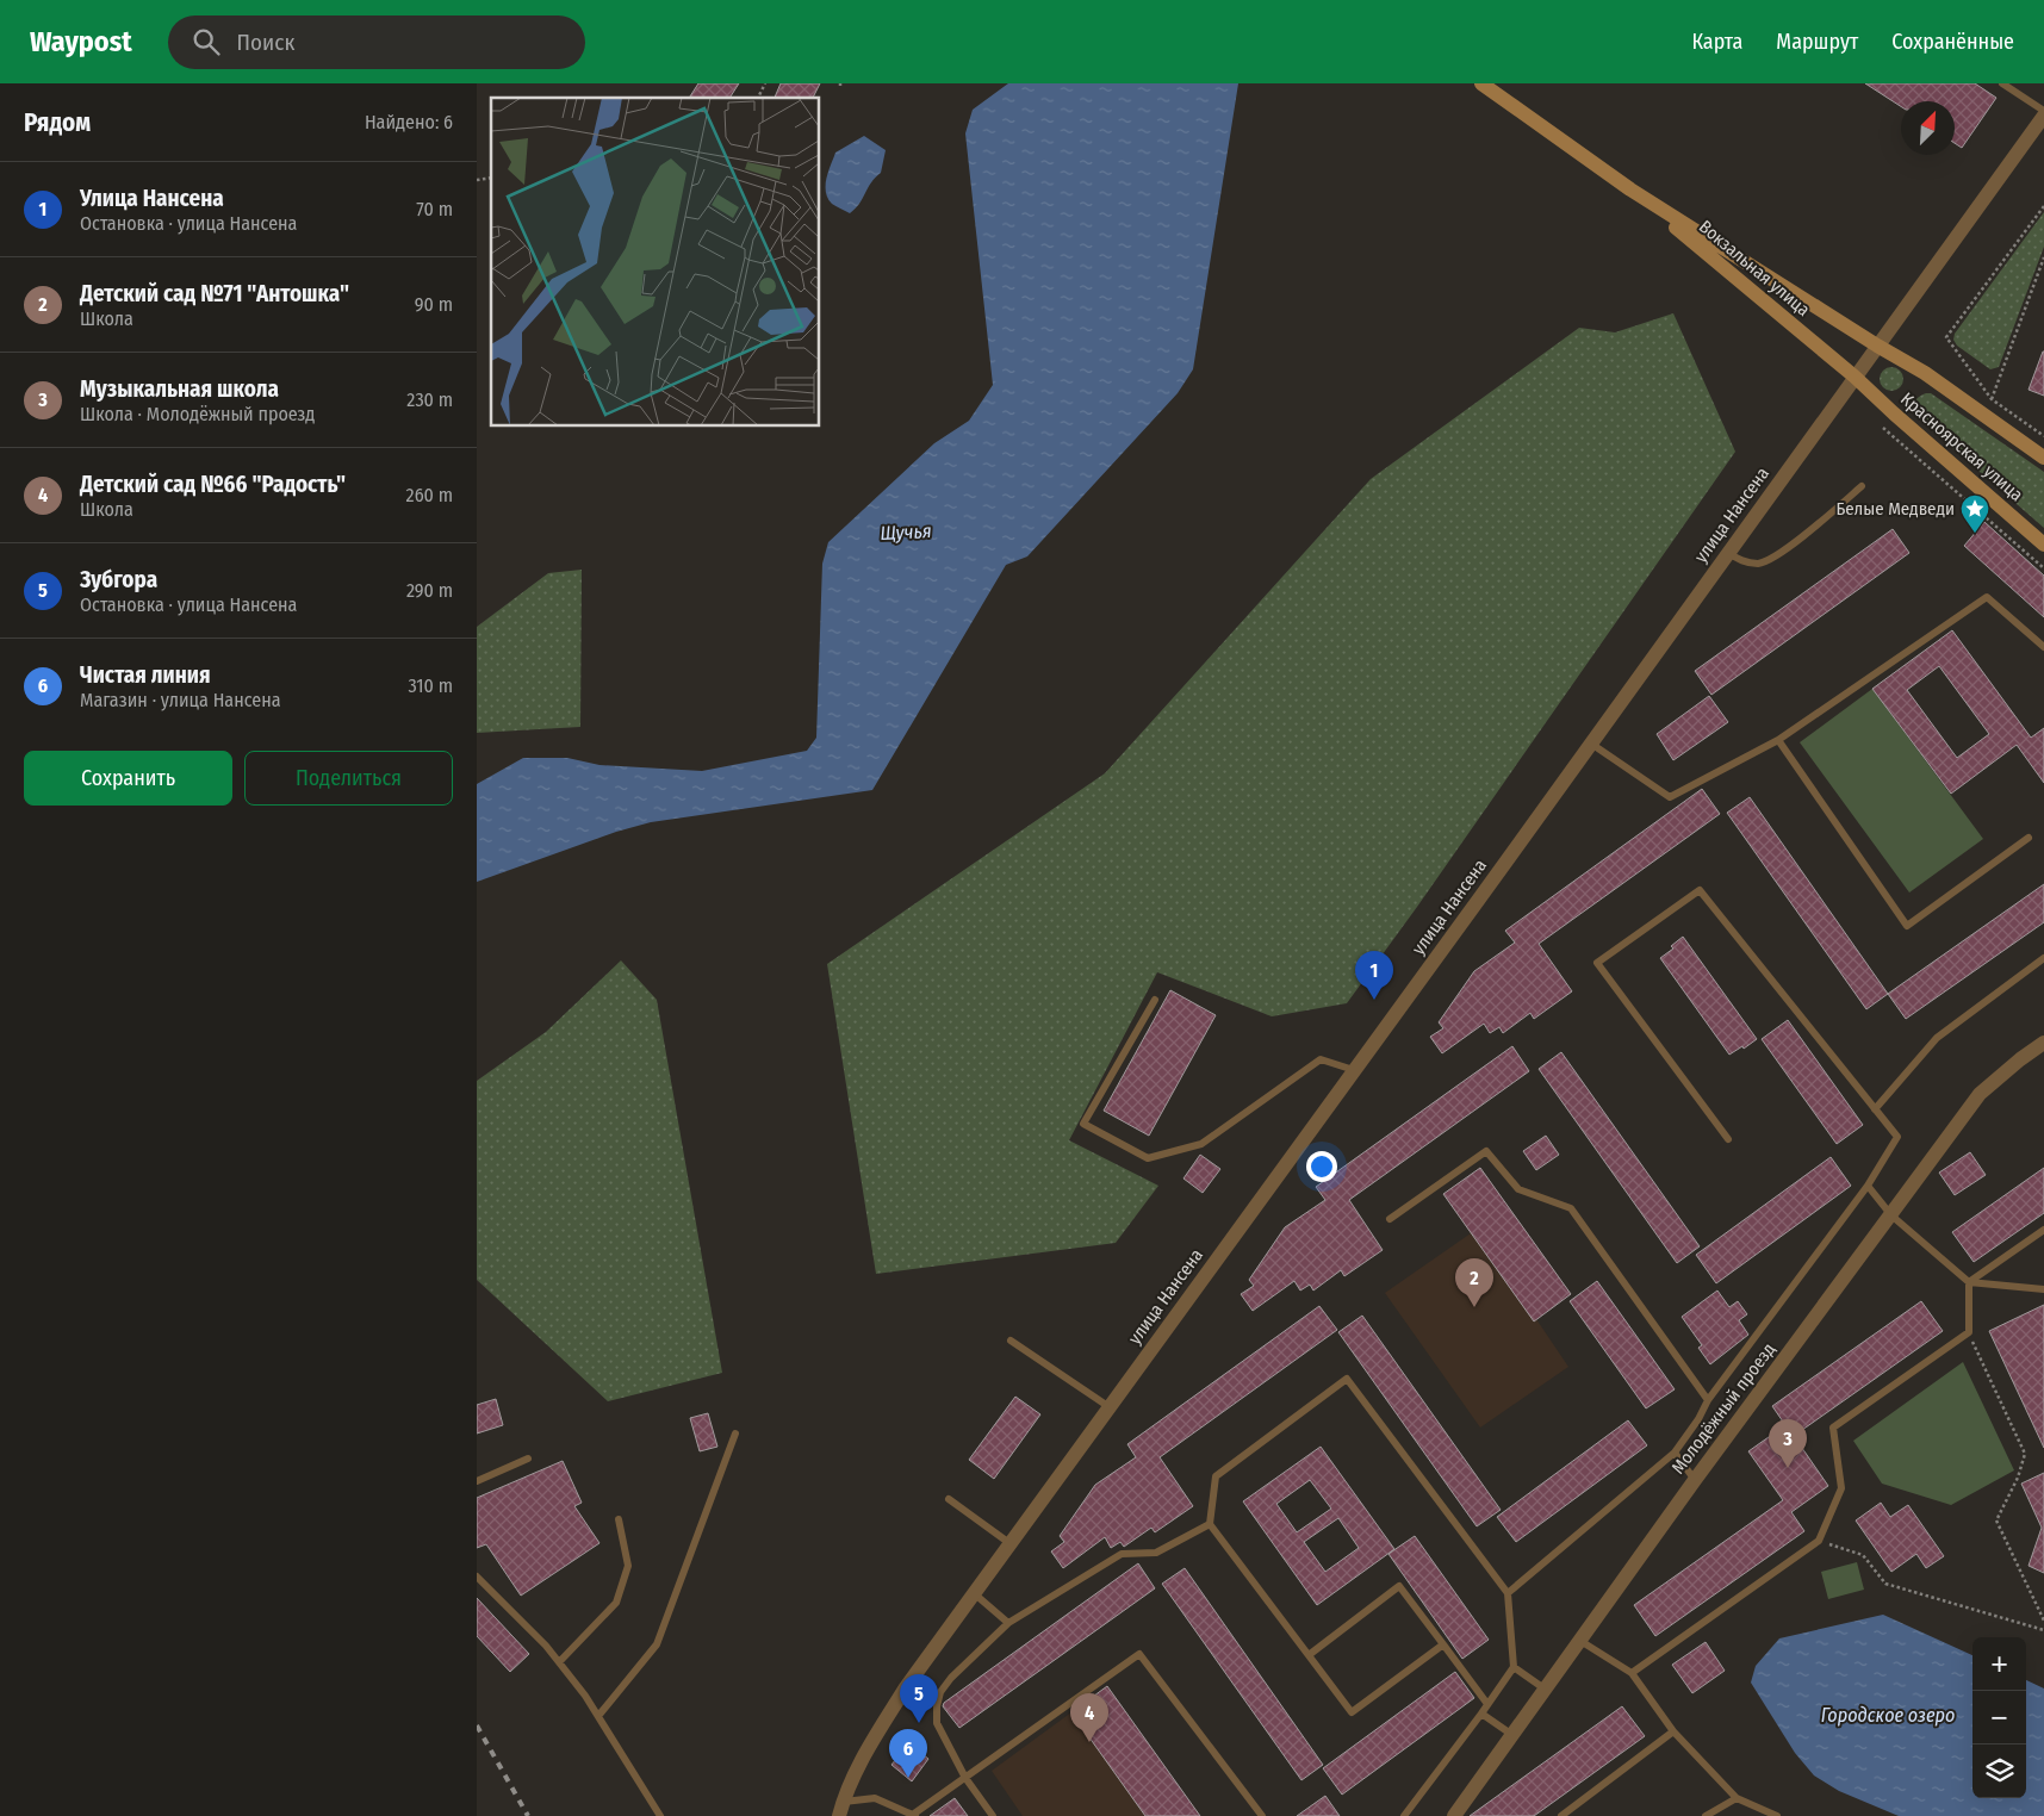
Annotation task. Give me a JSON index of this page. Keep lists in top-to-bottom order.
{
  "streets": {
    "main road": ["Вокзальная улица", "Красноярская улица"],
    "street": ["улица Нансена", "Молодёжный проезд"]
  },
  "crossings": [
    ["Вокзальная улица", "Красноярская улица"],
    ["Вокзальная улица", "улица Нансена"],
    ["Красноярская улица", "улица Нансена"]
  ],
  "water": ["Щучья", "Городское озеро"],
  "places": {
    "place": ["Белые Медведи"]
  },
  "north": "top right",
  "page": {
    "header": "Waypost",
    "search": "Поиск",
    "nav": ["Карта", "Маршрут", "Сохранённые"],
    "heading": ["Рядом", "Найдено: 6"],
    "list": [
      {
        "mark": "1",
        "name": "Улица Нансена",
        "note": "Остановка · улица Нансена",
        "value": "70 m"
      },
      {
        "mark": "2",
        "name": "Детский сад №71 \"Антошка\"",
        "note": "Школа",
        "value": "90 m"
      },
      {
        "mark": "3",
        "name": "Музыкальная школа",
        "note": "Школа · Молодёжный проезд",
        "value": "230 m"
      },
      {
        "mark": "4",
        "name": "Детский сад №66 \"Радость\"",
        "note": "Школа",
        "value": "260 m"
      },
      {
        "mark": "5",
        "name": "Зубгора",
        "note": "Остановка · улица Нансена",
        "value": "290 m"
      },
      {
        "mark": "6",
        "name": "Чистая линия",
        "note": "Магазин · улица Нансена",
        "value": "310 m"
      }
    ],
    "buttons": ["Сохранить", "Поделиться"],
    "pins": [
      "1",
      "2",
      "3",
      "5",
      "4",
      "6"
    ],
    "map_buttons": ["+", "−"]
  }
}
